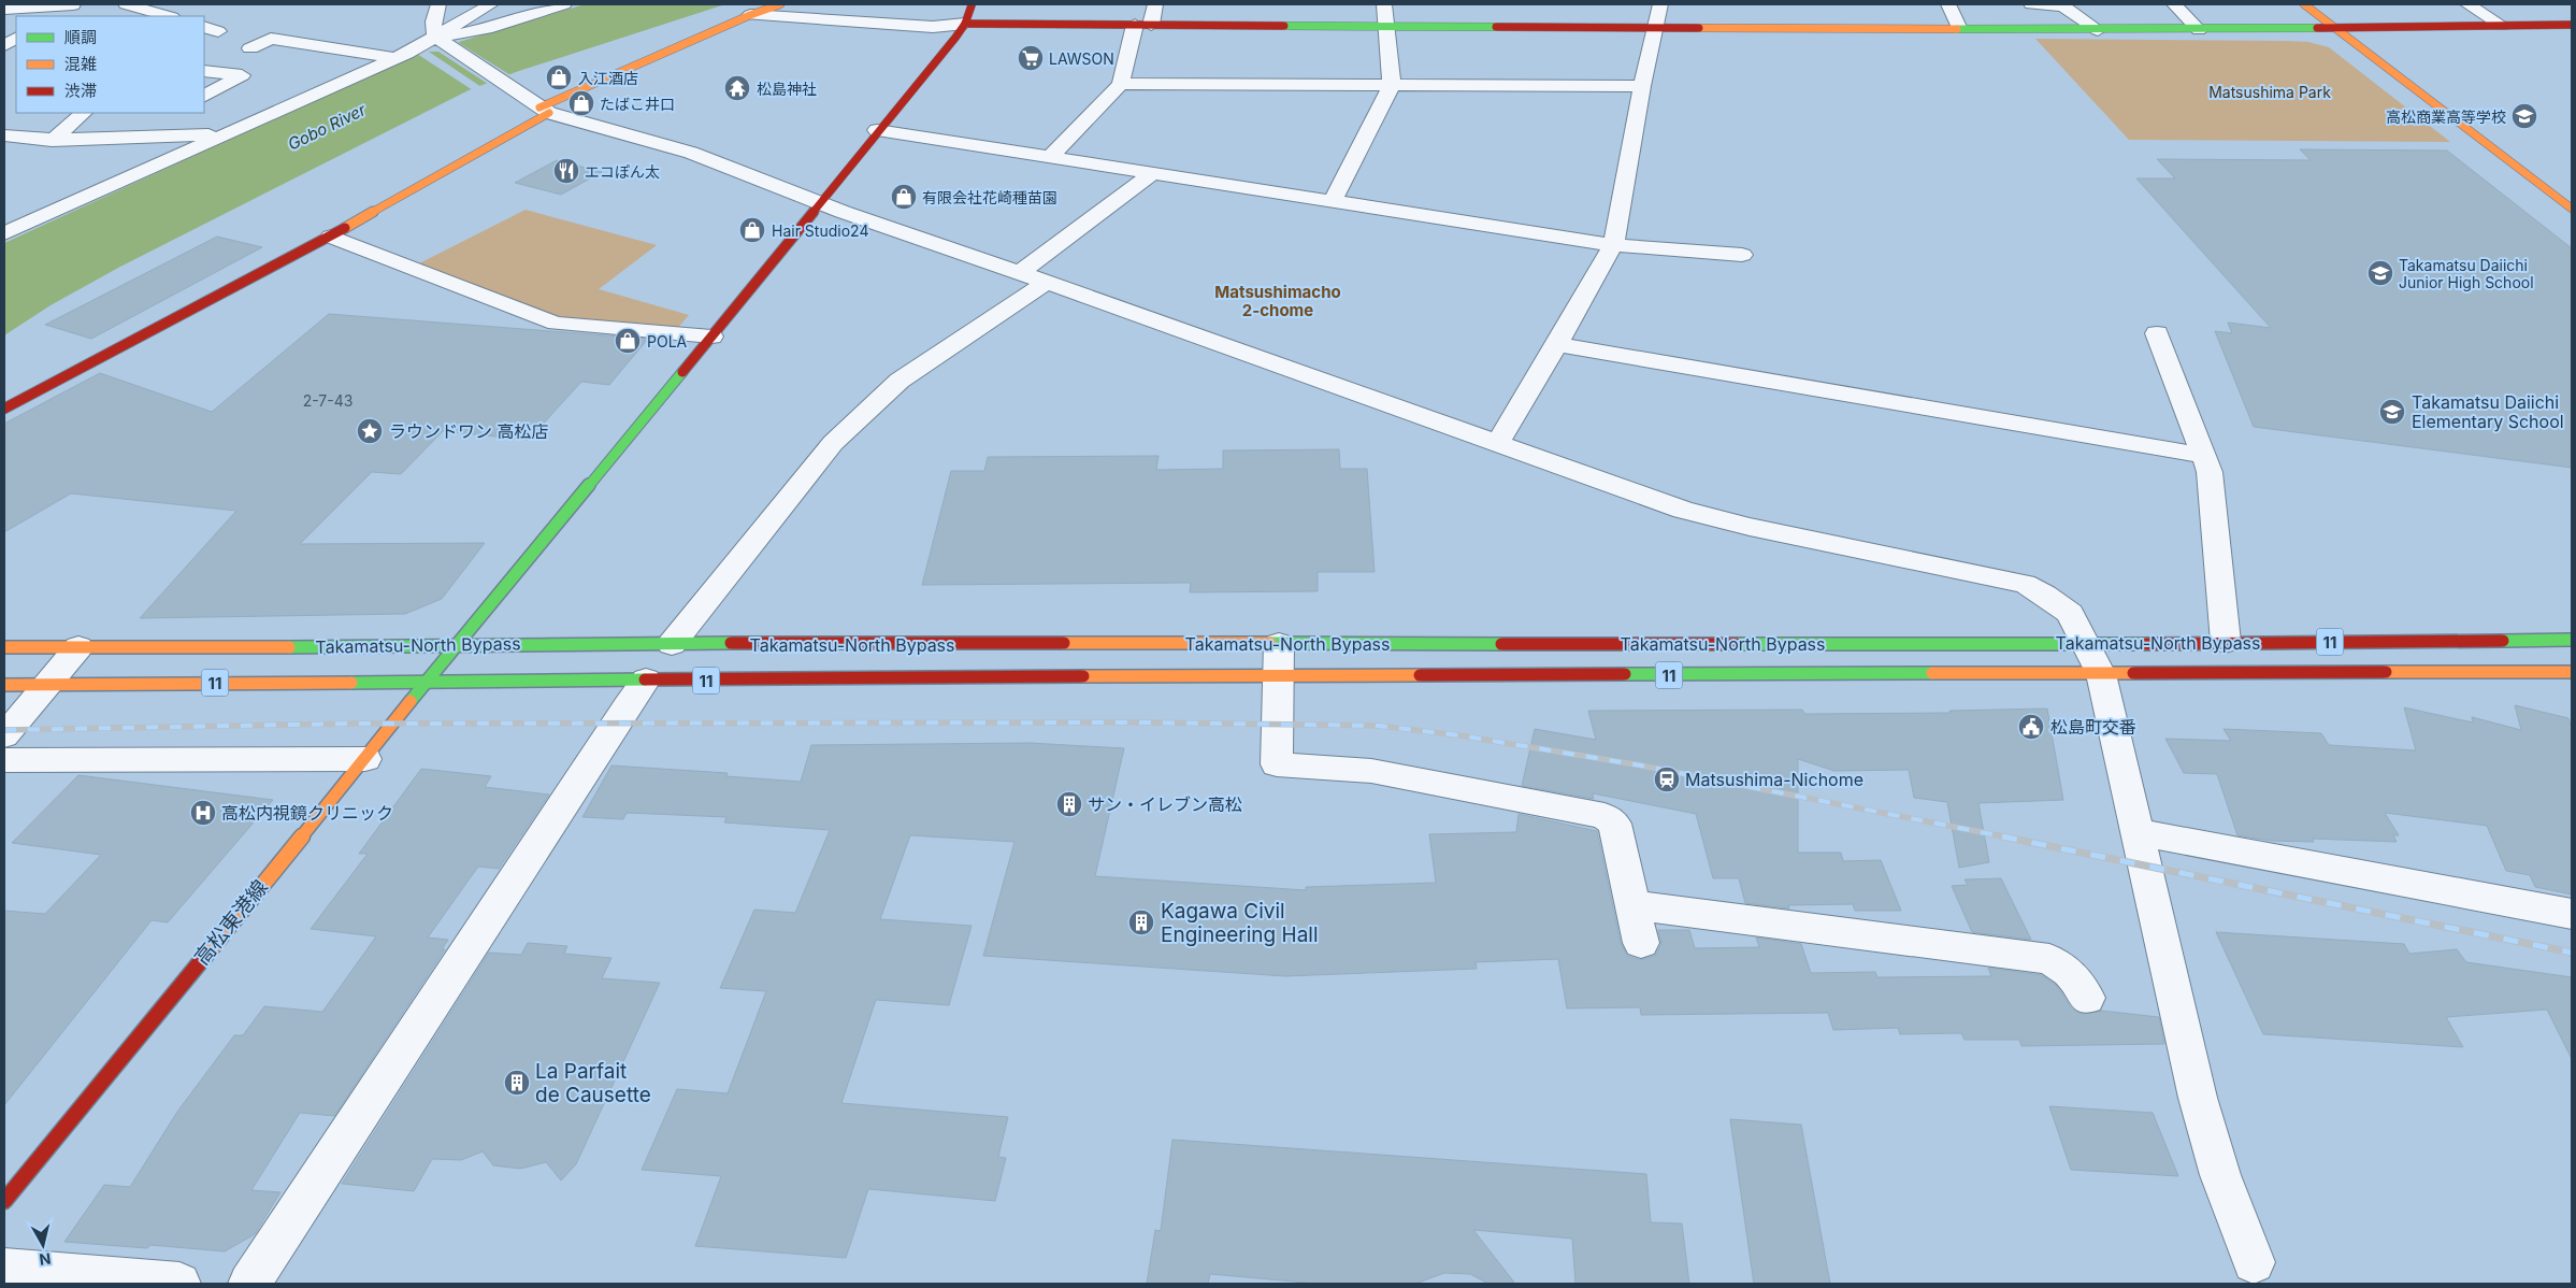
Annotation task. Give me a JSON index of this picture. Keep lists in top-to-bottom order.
{
  "streets": {
    "main road": ["11", "Takamatsu-North Bypass", "高松東港線"]
  },
  "crossings": [
    ["Takamatsu-North Bypass", "高松東港線"]
  ],
  "districts": ["Matsushimacho 2-chome"],
  "water": ["Gobo River"],
  "parks": ["Matsushima Park"],
  "places": {
    "supermarket": ["LAWSON"],
    "shop": [
      "入江酒店",
      "たばこ井口",
      "有限会社花崎種苗園",
      "Hair Studio24",
      "POLA"
    ],
    "temple": ["松島神社"],
    "school or university": ["高松商業高等学校", "Takamatsu Daiichi Junior High School", "Takamatsu Daiichi Elementary School"],
    "restaurant": ["エコぽん太"],
    "place": ["ラウンドワン 高松店"],
    "public building": ["松島町交番"],
    "station": ["Matsushima-Nichome"],
    "building": ["サン・イレブン高松", "Kagawa Civil Engineering Hall", "La Parfait de Causette"],
    "hospital": ["高松内視鏡クリニック"]
  },
  "house_numbers": ["2-7-43"],
  "legend": ["順調", "混雑", "渋滞"],
  "north": "bottom"
}
